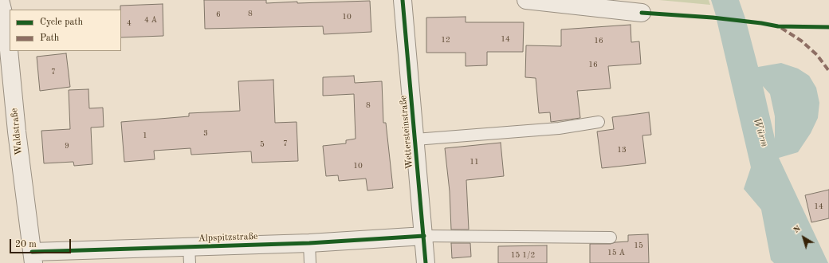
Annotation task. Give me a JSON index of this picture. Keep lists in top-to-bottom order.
{
  "streets": {
    "street": ["Waldstraße", "Wettersteinstraße", "Alpspitzstraße"]
  },
  "crossings": [
    ["Waldstraße", "Alpspitzstraße"],
    ["Wettersteinstraße", "Alpspitzstraße"]
  ],
  "water": ["Würm"],
  "house_numbers": [
    "8",
    "6",
    "10",
    "4 A",
    "4",
    "14",
    "12",
    "16",
    "16",
    "7",
    "8",
    "3",
    "1",
    "7",
    "5",
    "9",
    "13",
    "11",
    "10",
    "14",
    "15",
    "15 A",
    "15 1/2"
  ],
  "legend": ["Cycle path", "Path"],
  "scale_bar": "20 m",
  "north": "top left"
}
